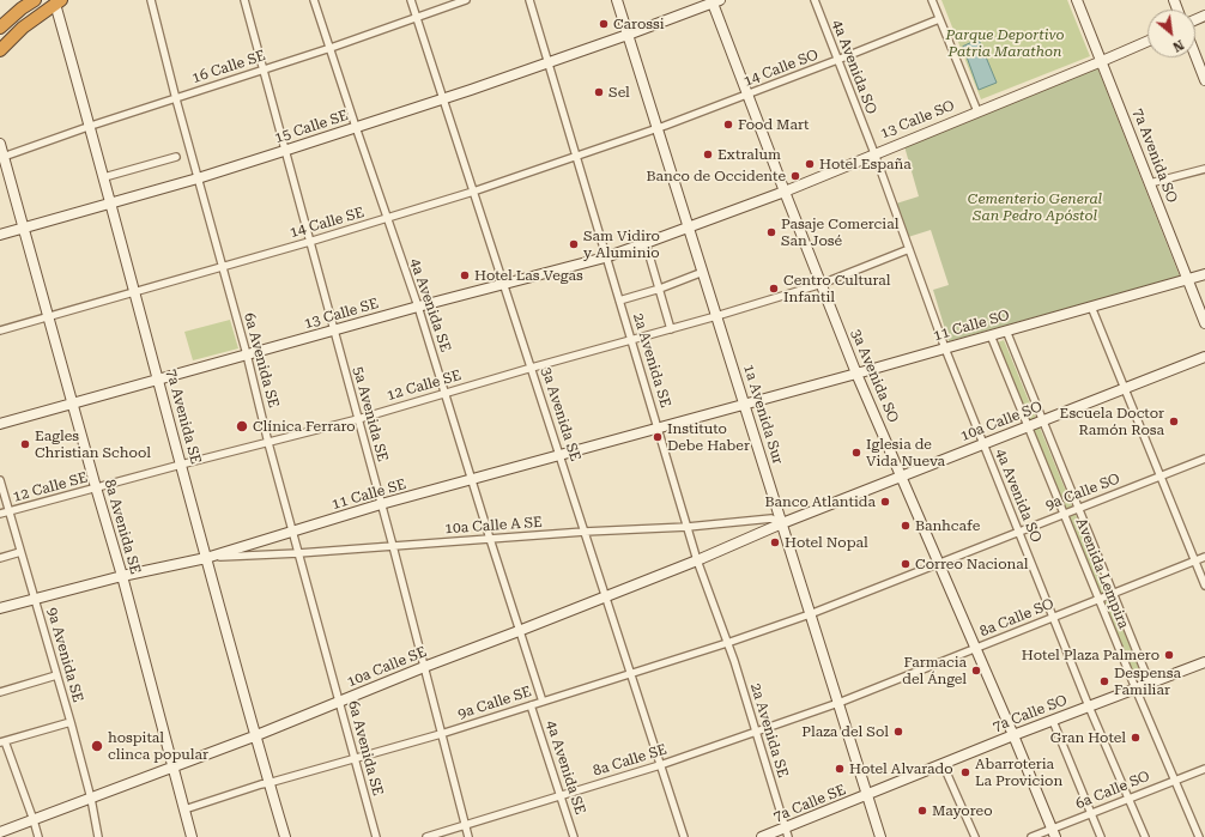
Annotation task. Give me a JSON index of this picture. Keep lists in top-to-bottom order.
{
  "streets": {
    "street": [
      "16 Calle SE",
      "4a Avenida SO",
      "14 Calle SO",
      "13 Calle SO",
      "15 Calle SE",
      "7a Avenida SO",
      "14 Calle SE",
      "4a Avenida SE",
      "13 Calle SE",
      "11 Calle SO",
      "6a Avenida SE",
      "2a Avenida SE",
      "3a Avenida SO",
      "12 Calle SE",
      "5a Avenida SE",
      "3a Avenida SE",
      "1a Avenida Sur",
      "7a Avenida SE",
      "10a Calle SO",
      "9a Calle SO",
      "11 Calle SE",
      "10a Calle A SE",
      "8a Avenida SE",
      "Avenida Lempira",
      "8a Calle SO",
      "9a Avenida SE",
      "10a Calle SE",
      "9a Calle SE",
      "7a Calle SO",
      "8a Calle SE",
      "6a Calle SO",
      "7a Calle SE"
    ]
  },
  "crossings": [
    ["16 Calle SE", "4a Avenida SE"],
    ["16 Calle SE", "6a Avenida SE"],
    ["16 Calle SE", "5a Avenida SE"],
    ["16 Calle SE", "3a Avenida SE"],
    ["16 Calle SE", "7a Avenida SE"],
    ["16 Calle SE", "8a Avenida SE"],
    ["4a Avenida SO", "14 Calle SO"],
    ["4a Avenida SO", "13 Calle SO"],
    ["4a Avenida SO", "11 Calle SO"],
    ["4a Avenida SO", "12 Calle SE"],
    ["4a Avenida SO", "10a Calle SO"],
    ["4a Avenida SO", "9a Calle SO"],
    ["4a Avenida SO", "8a Calle SO"],
    ["4a Avenida SO", "7a Calle SO"],
    ["4a Avenida SO", "6a Calle SO"],
    ["14 Calle SO", "14 Calle SE"],
    ["14 Calle SO", "3a Avenida SO"],
    ["14 Calle SO", "1a Avenida Sur"],
    ["13 Calle SO", "7a Avenida SO"],
    ["13 Calle SO", "13 Calle SE"],
    ["13 Calle SO", "3a Avenida SO"],
    ["13 Calle SO", "1a Avenida Sur"],
    ["15 Calle SE", "4a Avenida SE"],
    ["15 Calle SE", "6a Avenida SE"],
    ["15 Calle SE", "2a Avenida SE"],
    ["15 Calle SE", "3a Avenida SO"],
    ["15 Calle SE", "5a Avenida SE"],
    ["15 Calle SE", "3a Avenida SE"],
    ["15 Calle SE", "1a Avenida Sur"],
    ["15 Calle SE", "7a Avenida SE"],
    ["15 Calle SE", "8a Avenida SE"],
    ["7a Avenida SO", "11 Calle SO"],
    ["14 Calle SE", "4a Avenida SE"],
    ["14 Calle SE", "6a Avenida SE"],
    ["14 Calle SE", "2a Avenida SE"],
    ["14 Calle SE", "5a Avenida SE"],
    ["14 Calle SE", "3a Avenida SE"],
    ["14 Calle SE", "1a Avenida Sur"],
    ["14 Calle SE", "7a Avenida SE"],
    ["14 Calle SE", "8a Avenida SE"],
    ["4a Avenida SE", "13 Calle SE"],
    ["4a Avenida SE", "12 Calle SE"],
    ["4a Avenida SE", "11 Calle SE"],
    ["4a Avenida SE", "10a Calle A SE"],
    ["4a Avenida SE", "10a Calle SE"],
    ["4a Avenida SE", "9a Calle SE"],
    ["4a Avenida SE", "8a Calle SE"],
    ["13 Calle SE", "6a Avenida SE"],
    ["13 Calle SE", "2a Avenida SE"],
    ["13 Calle SE", "5a Avenida SE"],
    ["13 Calle SE", "3a Avenida SE"],
    ["13 Calle SE", "1a Avenida Sur"],
    ["13 Calle SE", "7a Avenida SE"],
    ["13 Calle SE", "8a Avenida SE"],
    ["11 Calle SO", "3a Avenida SO"],
    ["11 Calle SO", "1a Avenida Sur"],
    ["11 Calle SO", "11 Calle SE"],
    ["11 Calle SO", "Avenida Lempira"],
    ["6a Avenida SE", "12 Calle SE"],
    ["6a Avenida SE", "11 Calle SE"],
    ["6a Avenida SE", "10a Calle A SE"],
    ["6a Avenida SE", "10a Calle SE"],
    ["6a Avenida SE", "9a Calle SE"],
    ["2a Avenida SE", "12 Calle SE"],
    ["2a Avenida SE", "11 Calle SE"],
    ["2a Avenida SE", "10a Calle A SE"],
    ["2a Avenida SE", "10a Calle SE"],
    ["2a Avenida SE", "9a Calle SE"],
    ["2a Avenida SE", "8a Calle SE"],
    ["2a Avenida SE", "7a Calle SE"],
    ["3a Avenida SO", "12 Calle SE"],
    ["3a Avenida SO", "10a Calle SO"],
    ["3a Avenida SO", "9a Calle SO"],
    ["3a Avenida SO", "8a Calle SO"],
    ["3a Avenida SO", "7a Calle SO"],
    ["3a Avenida SO", "6a Calle SO"],
    ["12 Calle SE", "5a Avenida SE"],
    ["12 Calle SE", "3a Avenida SE"],
    ["12 Calle SE", "1a Avenida Sur"],
    ["12 Calle SE", "7a Avenida SE"],
    ["12 Calle SE", "8a Avenida SE"],
    ["12 Calle SE", "9a Avenida SE"],
    ["5a Avenida SE", "11 Calle SE"],
    ["5a Avenida SE", "10a Calle A SE"],
    ["5a Avenida SE", "10a Calle SE"],
    ["5a Avenida SE", "9a Calle SE"],
    ["5a Avenida SE", "8a Calle SE"],
    ["3a Avenida SE", "11 Calle SE"],
    ["3a Avenida SE", "10a Calle A SE"],
    ["3a Avenida SE", "10a Calle SE"],
    ["3a Avenida SE", "9a Calle SE"],
    ["3a Avenida SE", "8a Calle SE"],
    ["1a Avenida Sur", "10a Calle SO"],
    ["1a Avenida Sur", "9a Calle SO"],
    ["1a Avenida Sur", "11 Calle SE"],
    ["1a Avenida Sur", "10a Calle A SE"],
    ["1a Avenida Sur", "8a Calle SO"],
    ["1a Avenida Sur", "10a Calle SE"],
    ["1a Avenida Sur", "9a Calle SE"],
    ["1a Avenida Sur", "7a Calle SO"],
    ["1a Avenida Sur", "8a Calle SE"],
    ["1a Avenida Sur", "7a Calle SE"],
    ["7a Avenida SE", "11 Calle SE"],
    ["7a Avenida SE", "10a Calle A SE"],
    ["7a Avenida SE", "10a Calle SE"],
    ["7a Avenida SE", "9a Calle SE"],
    ["10a Calle SO", "10a Calle A SE"],
    ["10a Calle SO", "Avenida Lempira"],
    ["10a Calle SO", "10a Calle SE"],
    ["9a Calle SO", "Avenida Lempira"],
    ["9a Calle SO", "9a Calle SE"],
    ["11 Calle SE", "10a Calle A SE"],
    ["11 Calle SE", "8a Avenida SE"],
    ["11 Calle SE", "9a Avenida SE"],
    ["10a Calle A SE", "10a Calle SE"],
    ["8a Avenida SE", "10a Calle SE"],
    ["8a Avenida SE", "9a Calle SE"],
    ["Avenida Lempira", "8a Calle SO"],
    ["Avenida Lempira", "7a Calle SO"],
    ["Avenida Lempira", "6a Calle SO"],
    ["8a Calle SO", "8a Calle SE"],
    ["9a Avenida SE", "10a Calle SE"],
    ["7a Calle SO", "7a Calle SE"]
  ],
  "parks": ["Parque Deportivo Patria Marathon", "Cementerio General San Pedro Apóstol"],
  "places": [
    "Carossi",
    "Sel",
    "Food Mart",
    "Extralum",
    "Hotel España",
    "Banco de Occidente",
    "Pasaje Comercial San José",
    "Sam Vidiro y Aluminio",
    "Hotel Las Vegas",
    "Centro Cultural Infantil",
    "Escuela Doctor Ramón Rosa",
    "Clínica Ferraro",
    "Instituto Debe Haber",
    "Eagles Christian School",
    "Iglesia de Vida Nueva",
    "Banco Atlantida",
    "Banhcafe",
    "Hotel Nopal",
    "Correo Nacional",
    "Hotel Plaza Palmero",
    "Farmacia del Ángel",
    "Despensa Familiar",
    "Plaza del Sol",
    "Gran Hotel",
    "hospital clinca popular",
    "Hotel Alvarado",
    "Abarroteria La Provicion",
    "Mayoreo"
  ],
  "north": "bottom right"
}
